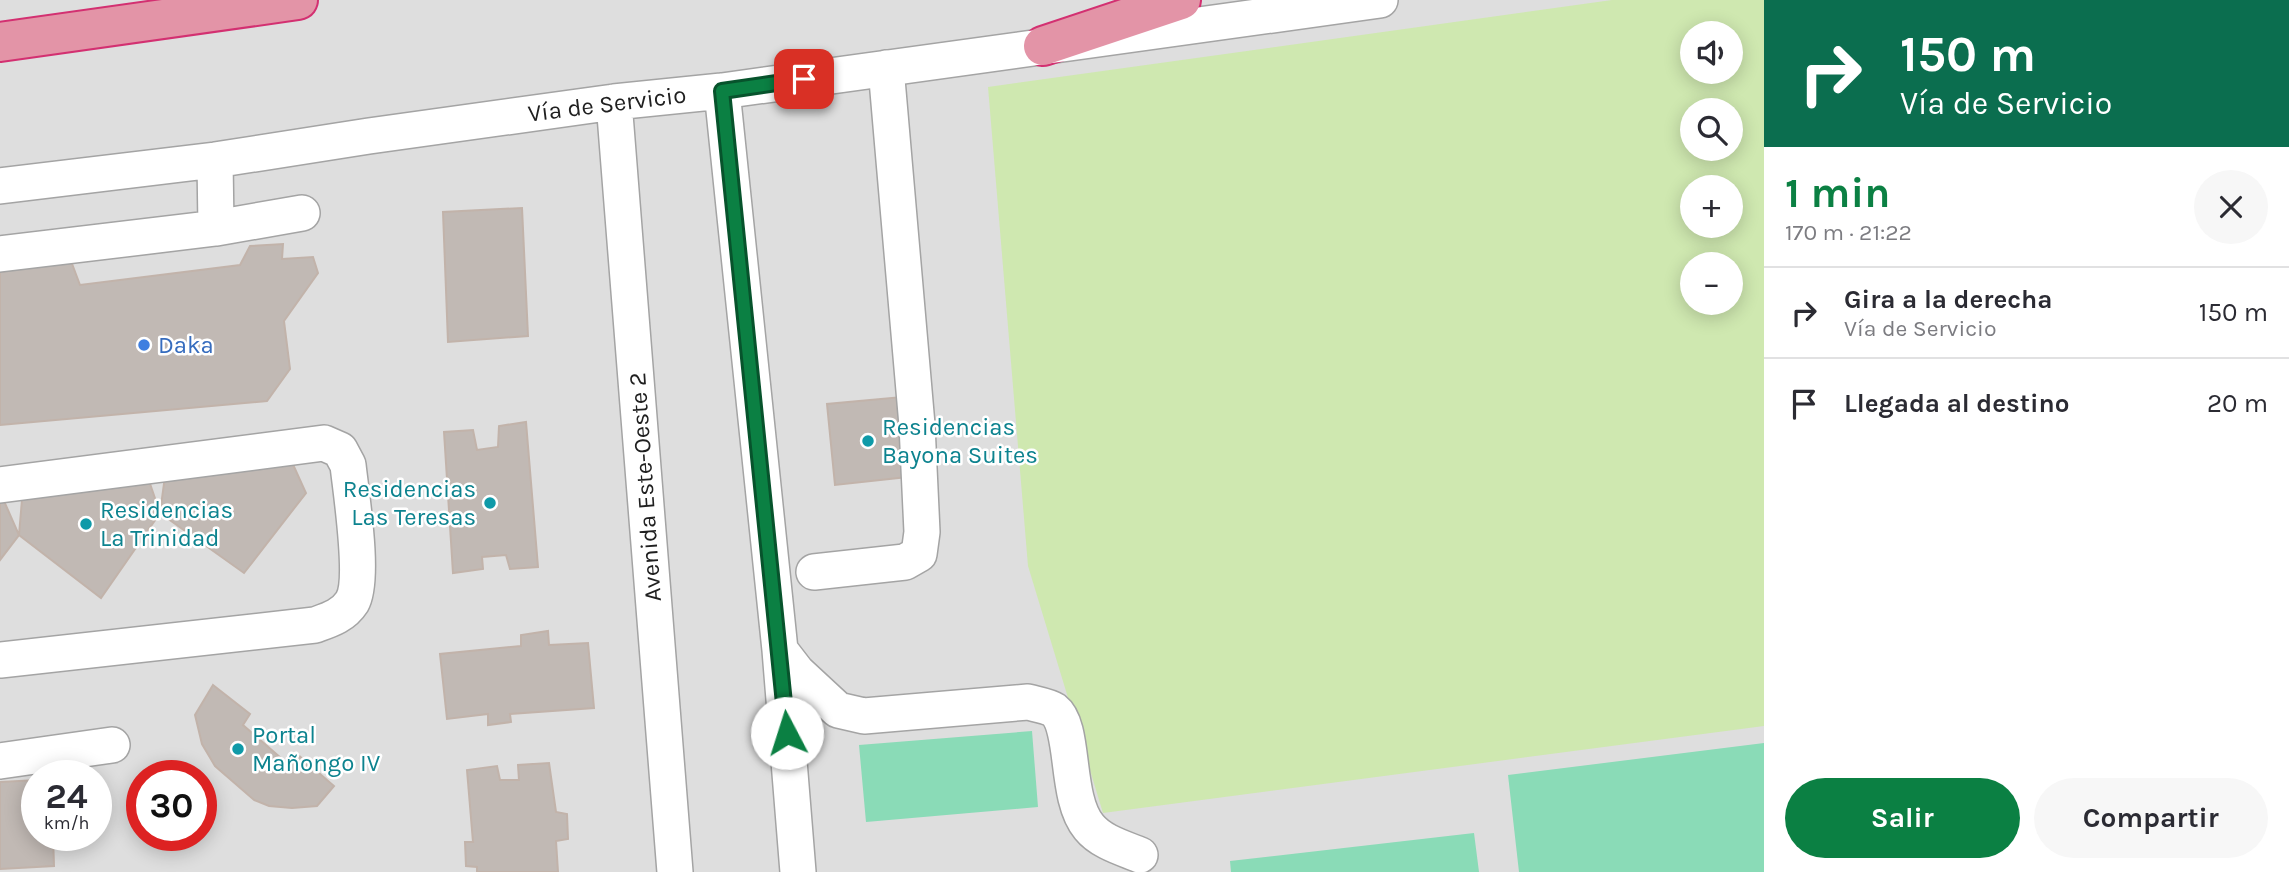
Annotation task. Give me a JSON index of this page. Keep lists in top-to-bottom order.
{
  "streets": {
    "street": ["Vía de Servicio", "Avenida Este-Oeste 2"]
  },
  "crossings": [
    ["Vía de Servicio", "Avenida Este-Oeste 2"]
  ],
  "places": [
    "Daka",
    "Residencias Bayona Suites",
    "Residencias Las Teresas",
    "Residencias La Trinidad",
    "Portal Mañongo IV"
  ],
  "page": {
    "turn": ["150 m", "Vía de Servicio"],
    "map_buttons": ["+", "−"],
    "heading": ["1 min", "170 m · 21:22"],
    "list": [
      {
        "name": "Gira a la derecha",
        "note": "Vía de Servicio",
        "value": "150 m"
      },
      {
        "name": "Llegada al destino",
        "value": "20 m"
      }
    ],
    "speed": "24 km/h",
    "limit": "30",
    "buttons": ["Salir", "Compartir"]
  }
}
